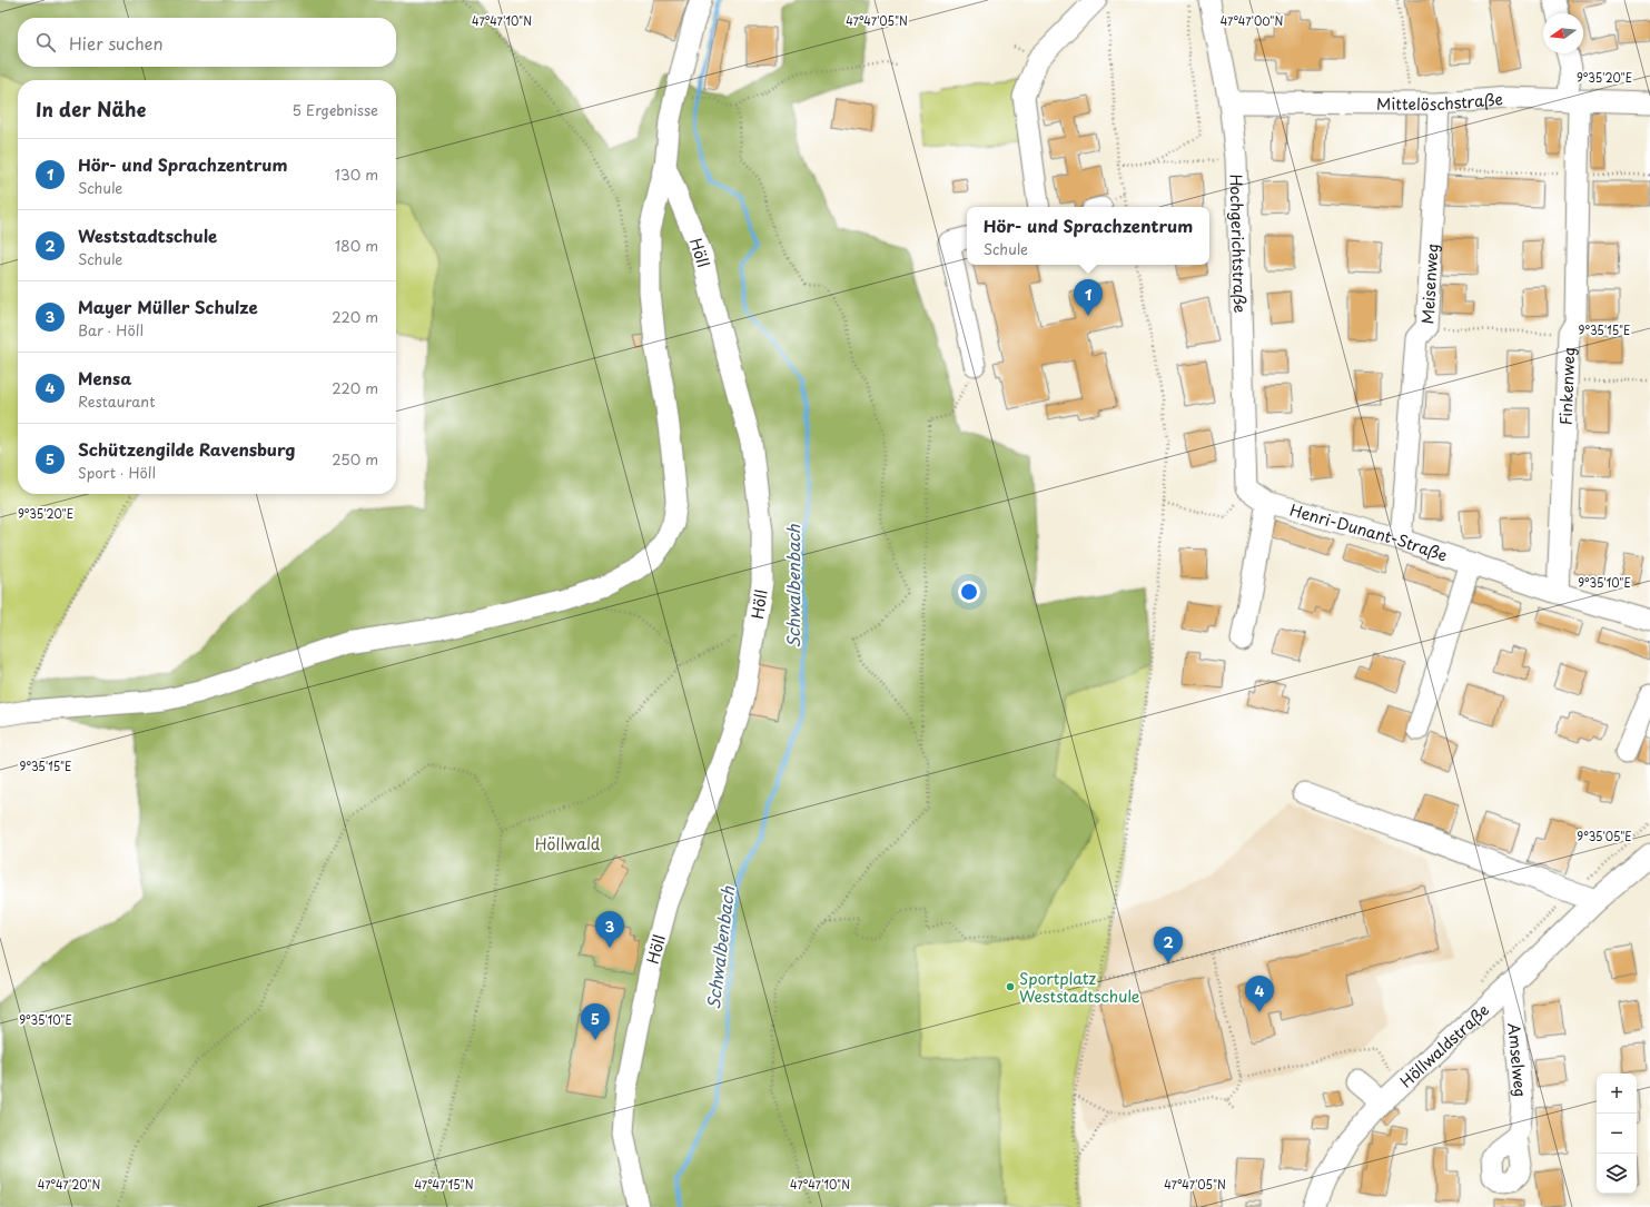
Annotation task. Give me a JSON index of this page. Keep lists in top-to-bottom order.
{
  "streets": {
    "street": [
      "Mittelöschstraße",
      "Hochgerichtstraße",
      "Höll",
      "Meisenweg",
      "Finkenweg",
      "Henri-Dunant-Straße",
      "Höllwaldstraße",
      "Amselweg"
    ]
  },
  "crossings": [
    ["Mittelöschstraße", "Hochgerichtstraße"],
    ["Mittelöschstraße", "Meisenweg"],
    ["Mittelöschstraße", "Finkenweg"],
    ["Hochgerichtstraße", "Henri-Dunant-Straße"],
    ["Meisenweg", "Henri-Dunant-Straße"],
    ["Finkenweg", "Henri-Dunant-Straße"],
    ["Höllwaldstraße", "Amselweg"]
  ],
  "water": ["Schwalbenbach"],
  "parks": ["Höllwald"],
  "places": ["Sportplatz Weststadtschule"],
  "north": "left",
  "page": {
    "search": "Hier suchen",
    "heading": ["In der Nähe", "5 Ergebnisse"],
    "list": [
      {
        "mark": "1",
        "name": "Hör- und Sprachzentrum",
        "note": "Schule",
        "value": "130 m"
      },
      {
        "mark": "2",
        "name": "Weststadtschule",
        "note": "Schule",
        "value": "180 m"
      },
      {
        "mark": "3",
        "name": "Mayer Müller Schulze",
        "note": "Bar · Höll",
        "value": "220 m"
      },
      {
        "mark": "4",
        "name": "Mensa",
        "note": "Restaurant",
        "value": "220 m"
      },
      {
        "mark": "5",
        "name": "Schützengilde Ravensburg",
        "note": "Sport · Höll",
        "value": "250 m"
      }
    ],
    "popup": ["Hör- und Sprachzentrum", "Schule"],
    "pins": [
      "1",
      "3",
      "2",
      "4",
      "5"
    ],
    "map_buttons": ["+", "−"]
  },
  "coordinates": [
    "47°47'10\"N",
    "47°47'05\"N",
    "47°47'00\"N",
    "9°35'20\"E",
    "9°35'15\"E",
    "9°35'10\"E",
    "9°35'05\"E",
    "47°47'20\"N",
    "47°47'15\"N"
  ]
}
